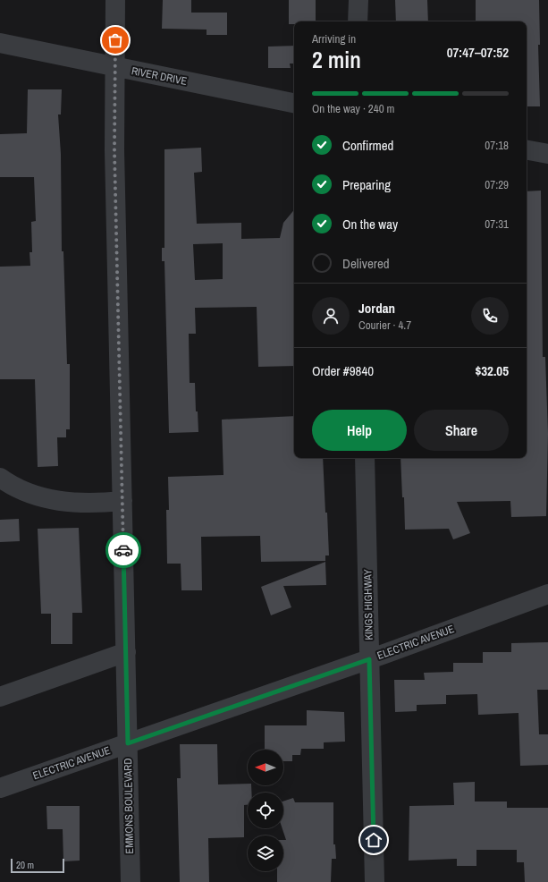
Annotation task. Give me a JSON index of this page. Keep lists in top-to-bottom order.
{
  "streets": {
    "street": [
      "RIVER DRIVE",
      "KINGS HIGHWAY",
      "ELECTRIC AVENUE",
      "EMMONS BOULEVARD"
    ]
  },
  "crossings": [
    ["RIVER DRIVE", "EMMONS BOULEVARD"],
    ["KINGS HIGHWAY", "ELECTRIC AVENUE"],
    ["ELECTRIC AVENUE", "EMMONS BOULEVARD"]
  ],
  "scale_bar": "20 m",
  "north": "left",
  "page": {
    "heading": ["2 min", "Arriving in", "07:47–07:52"],
    "panel": [
      "Jordan",
      "Courier · 4.7",
      "Order #9840",
      "$32.05"
    ],
    "bar": "On the way · 240 m",
    "list": [
      ["Confirmed", "07:18"],
      ["Preparing", "07:29"],
      ["On the way", "07:31"],
      "Delivered"
    ],
    "buttons": ["Help", "Share"],
    "scale": "20 m"
  }
}
